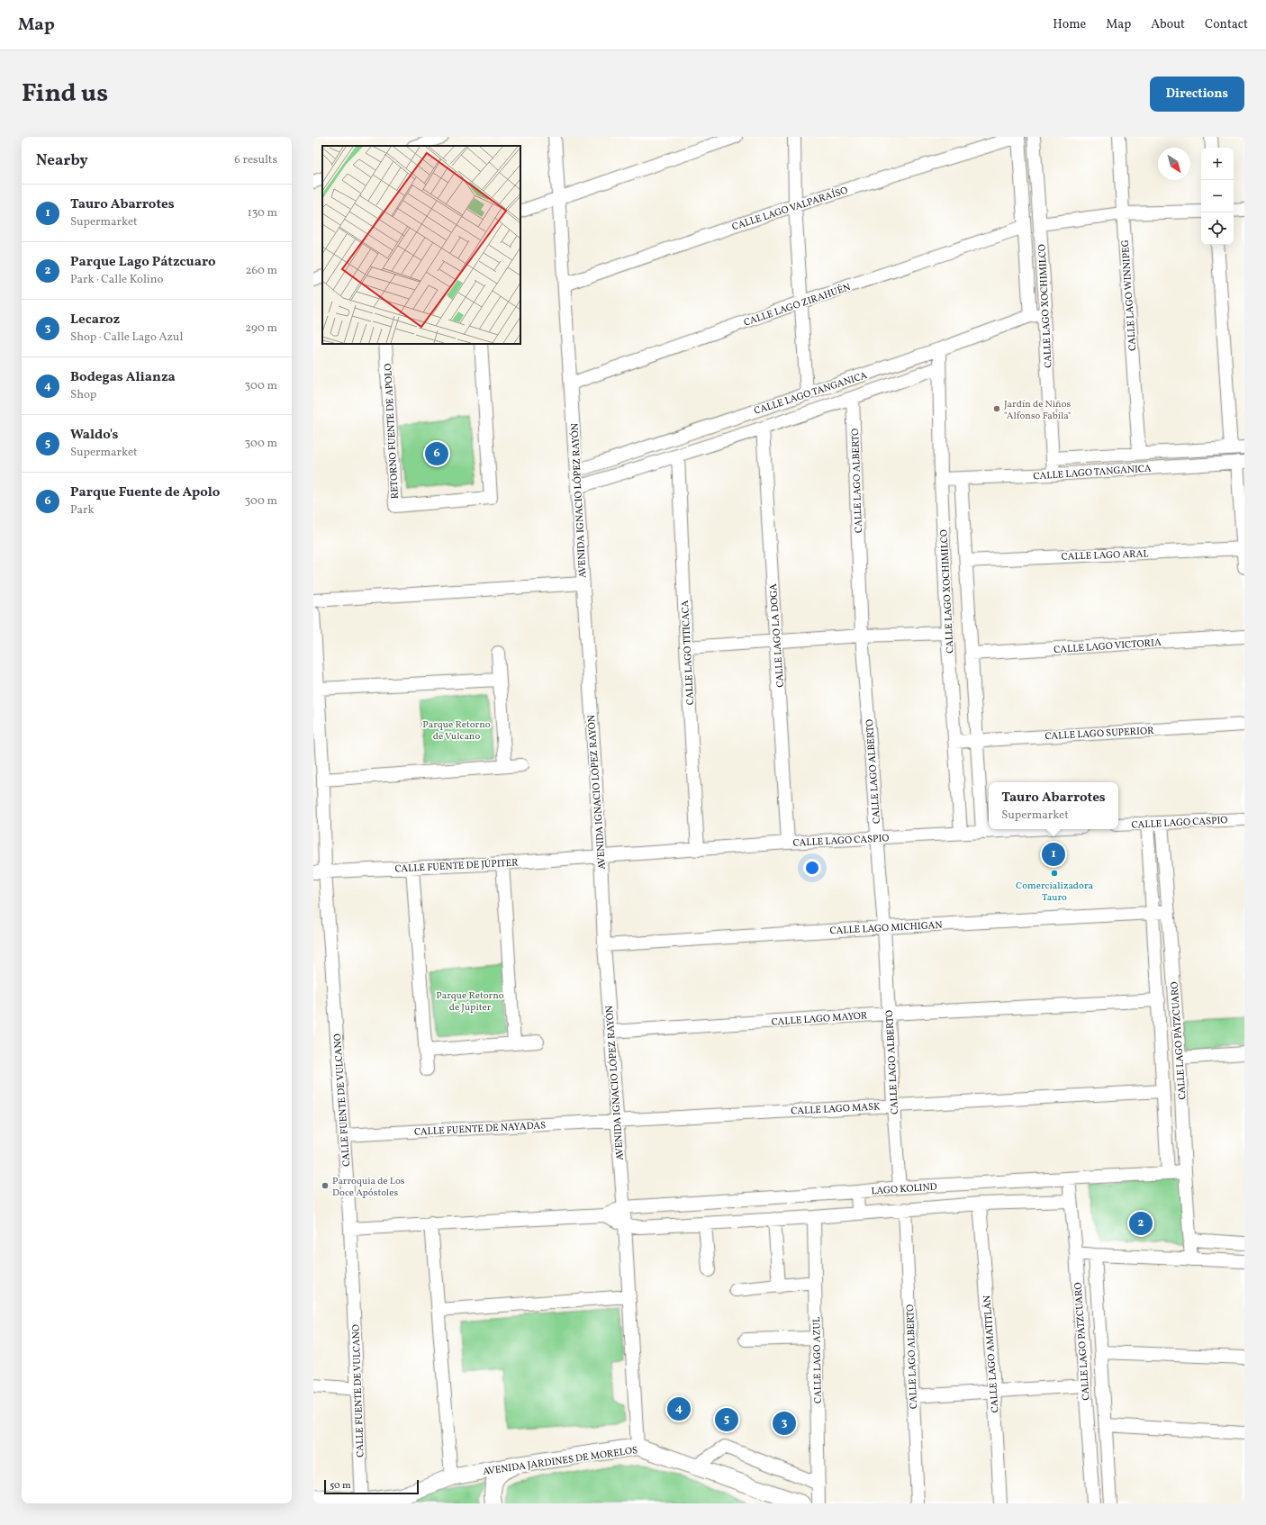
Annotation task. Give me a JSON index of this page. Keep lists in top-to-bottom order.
{
  "streets": {
    "main road": ["AVENIDA JARDINES DE MORELOS"],
    "street": [
      "CALLE LAGO VALPARAÍSO",
      "CALLE LAGO WINNIPEG",
      "CALLE LAGO ZIRAHUÉN",
      "CALLE LAGO XOCHIMILCO",
      "CALLE LAGO TANGANICA",
      "RETORNO FUENTE DE APOLO",
      "CALLE LAGO ALBERTO",
      "AVENIDA IGNACIO LÓPEZ RAYÓN",
      "CALLE LAGO ARAL",
      "CALLE LAGO LA DOGA",
      "CALLE LAGO VICTORIA",
      "CALLE LAGO TITICACA",
      "CALLE LAGO SUPERIOR",
      "CALLE LAGO CASPIO",
      "CALLE FUENTE DE JÚPITER",
      "CALLE LAGO MICHIGAN",
      "CALLE LAGO MAYOR",
      "CALLE LAGO PÁTZCUARO",
      "CALLE FUENTE DE VULCANO",
      "CALLE LAGO MASK",
      "CALLE FUENTE DE NAYADAS",
      "LAGO KOLIND",
      "CALLE LAGO AMATITLÁN",
      "CALLE LAGO AZUL"
    ]
  },
  "crossings": [
    ["CALLE LAGO VALPARAÍSO", "CALLE LAGO XOCHIMILCO"],
    ["CALLE LAGO VALPARAÍSO", "AVENIDA IGNACIO LÓPEZ RAYÓN"],
    ["CALLE LAGO WINNIPEG", "CALLE LAGO TANGANICA"],
    ["CALLE LAGO ZIRAHUÉN", "CALLE LAGO XOCHIMILCO"],
    ["CALLE LAGO ZIRAHUÉN", "AVENIDA IGNACIO LÓPEZ RAYÓN"],
    ["CALLE LAGO XOCHIMILCO", "CALLE LAGO TANGANICA"],
    ["CALLE LAGO XOCHIMILCO", "CALLE LAGO ARAL"],
    ["CALLE LAGO XOCHIMILCO", "CALLE LAGO VICTORIA"],
    ["CALLE LAGO XOCHIMILCO", "CALLE LAGO SUPERIOR"],
    ["CALLE LAGO XOCHIMILCO", "CALLE LAGO CASPIO"],
    ["CALLE LAGO TANGANICA", "CALLE LAGO ALBERTO"],
    ["CALLE LAGO TANGANICA", "AVENIDA IGNACIO LÓPEZ RAYÓN"],
    ["CALLE LAGO TANGANICA", "CALLE LAGO LA DOGA"],
    ["CALLE LAGO TANGANICA", "CALLE LAGO TITICACA"],
    ["CALLE LAGO ALBERTO", "CALLE LAGO CASPIO"],
    ["CALLE LAGO ALBERTO", "CALLE LAGO MICHIGAN"],
    ["CALLE LAGO ALBERTO", "CALLE LAGO MAYOR"],
    ["CALLE LAGO ALBERTO", "CALLE LAGO MASK"],
    ["CALLE LAGO ALBERTO", "LAGO KOLIND"],
    ["AVENIDA IGNACIO LÓPEZ RAYÓN", "CALLE LAGO CASPIO"],
    ["AVENIDA IGNACIO LÓPEZ RAYÓN", "CALLE FUENTE DE JÚPITER"],
    ["AVENIDA IGNACIO LÓPEZ RAYÓN", "CALLE LAGO MICHIGAN"],
    ["AVENIDA IGNACIO LÓPEZ RAYÓN", "CALLE LAGO MAYOR"],
    ["AVENIDA IGNACIO LÓPEZ RAYÓN", "CALLE LAGO MASK"],
    ["AVENIDA IGNACIO LÓPEZ RAYÓN", "CALLE FUENTE DE NAYADAS"],
    ["AVENIDA IGNACIO LÓPEZ RAYÓN", "LAGO KOLIND"],
    ["AVENIDA IGNACIO LÓPEZ RAYÓN", "AVENIDA JARDINES DE MORELOS"],
    ["CALLE LAGO LA DOGA", "CALLE LAGO CASPIO"],
    ["CALLE LAGO TITICACA", "CALLE LAGO CASPIO"],
    ["CALLE LAGO CASPIO", "CALLE FUENTE DE JÚPITER"],
    ["CALLE LAGO CASPIO", "CALLE LAGO PÁTZCUARO"],
    ["CALLE FUENTE DE JÚPITER", "CALLE FUENTE DE VULCANO"],
    ["CALLE LAGO MICHIGAN", "CALLE LAGO PÁTZCUARO"],
    ["CALLE LAGO MAYOR", "CALLE LAGO PÁTZCUARO"],
    ["CALLE LAGO PÁTZCUARO", "CALLE LAGO MASK"],
    ["CALLE LAGO PÁTZCUARO", "LAGO KOLIND"],
    ["CALLE FUENTE DE VULCANO", "CALLE FUENTE DE NAYADAS"],
    ["CALLE FUENTE DE VULCANO", "AVENIDA JARDINES DE MORELOS"],
    ["CALLE LAGO MASK", "CALLE FUENTE DE NAYADAS"]
  ],
  "parks": ["Parque Retorno de Vulcano", "Parque Retorno de Júpiter"],
  "places": ["Jardín de Niños \"Alfonso Fabila\"", "Comercializadora Tauro", "Parroquia de Los Doce Apóstoles"],
  "scale_bar": "50 m",
  "north": "bottom right",
  "page": {
    "header": "Map",
    "nav": [
      "Home",
      "Map",
      "About",
      "Contact"
    ],
    "title": "Find us",
    "buttons": "Directions",
    "heading": ["Nearby", "6 results"],
    "map_buttons": ["+", "−"],
    "list": [
      {
        "mark": "1",
        "name": "Tauro Abarrotes",
        "note": "Supermarket",
        "value": "130 m"
      },
      {
        "mark": "2",
        "name": "Parque Lago Pátzcuaro",
        "note": "Park · Calle Kolino",
        "value": "260 m"
      },
      {
        "mark": "3",
        "name": "Lecaroz",
        "note": "Shop · Calle Lago Azul",
        "value": "290 m"
      },
      {
        "mark": "4",
        "name": "Bodegas Alianza",
        "note": "Shop",
        "value": "300 m"
      },
      {
        "mark": "5",
        "name": "Waldo's",
        "note": "Supermarket",
        "value": "300 m"
      },
      {
        "mark": "6",
        "name": "Parque Fuente de Apolo",
        "note": "Park",
        "value": "300 m"
      }
    ],
    "pins": [
      "6",
      "1",
      "2",
      "4",
      "5",
      "3"
    ],
    "popup": ["Tauro Abarrotes", "Supermarket"],
    "scale": "50 m"
  }
}
